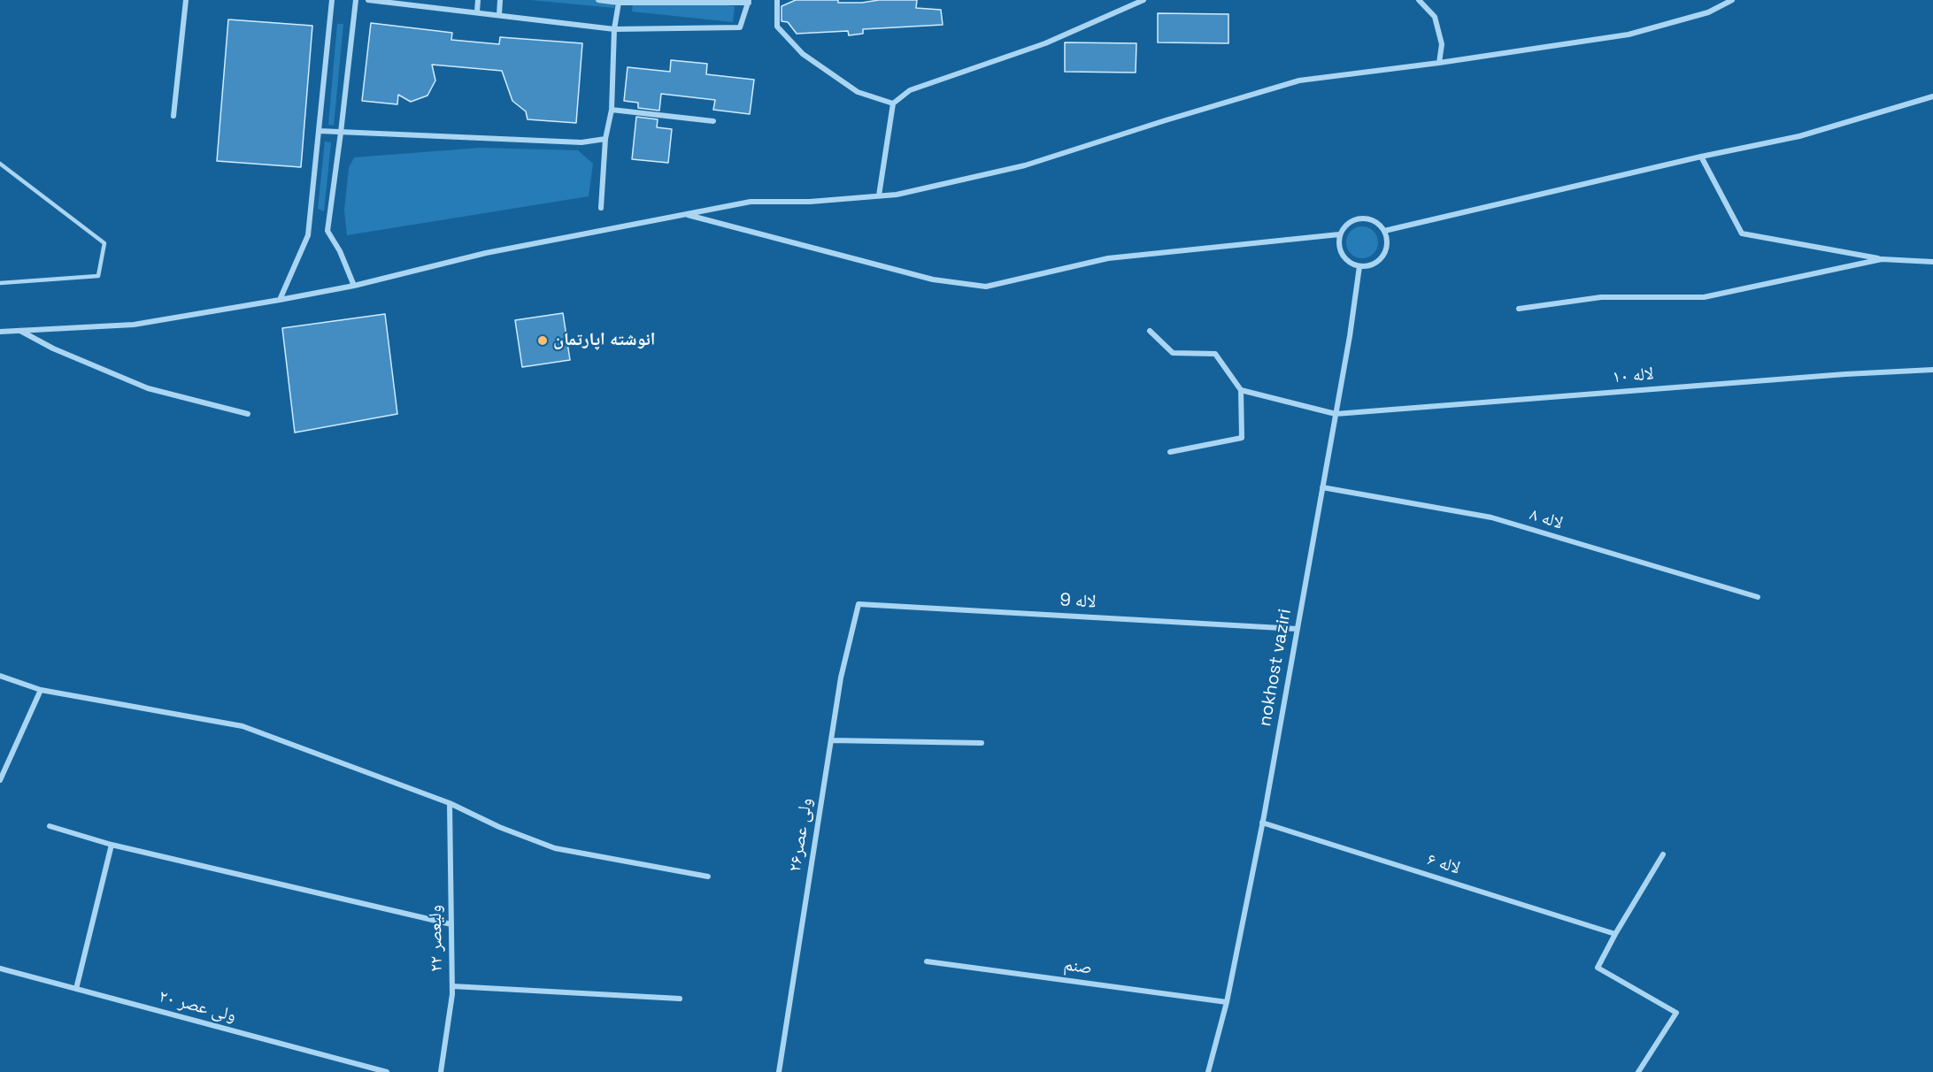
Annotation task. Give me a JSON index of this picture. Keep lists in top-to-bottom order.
{
  "streets": {
    "street": [
      "لاله ۱۰",
      "لاله ۸",
      "لاله 9",
      "nokhost vaziri",
      "ولی عصر۲۶",
      "لاله ۶",
      "ولیعصر ۲۲",
      "صنم",
      "ولی عصر ۲۰"
    ]
  },
  "crossings": [
    ["لاله ۱۰", "nokhost vaziri"],
    ["لاله ۸", "nokhost vaziri"],
    ["لاله 9", "nokhost vaziri"],
    ["لاله 9", "ولی عصر۲۶"],
    ["nokhost vaziri", "لاله ۶"],
    ["nokhost vaziri", "صنم"]
  ],
  "places": ["انوشته اپارتمان"]
}
